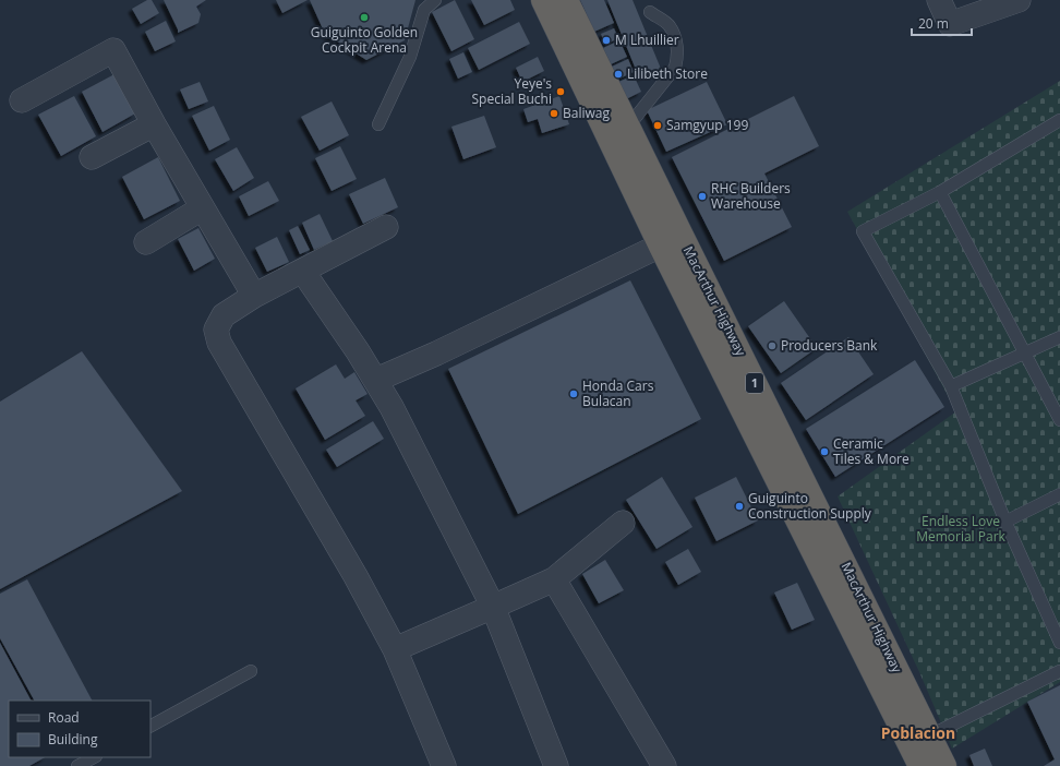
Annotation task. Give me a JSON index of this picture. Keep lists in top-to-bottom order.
{
  "streets": {
    "highway": ["MacArthur Highway", "1"]
  },
  "districts": ["Poblacion"],
  "parks": ["Endless Love Memorial Park"],
  "places": [
    "Guiguinto Golden Cockpit Arena",
    "M Lhuillier",
    "Lilibeth Store",
    "Yeye's Special Buchi",
    "Baliwag",
    "Samgyup 199",
    "RHC Builders Warehouse",
    "Producers Bank",
    "Honda Cars Bulacan",
    "Ceramic Tiles & More",
    "Guiguinto Construction Supply"
  ],
  "legend": ["Road", "Building"],
  "scale_bar": "20 m"
}
